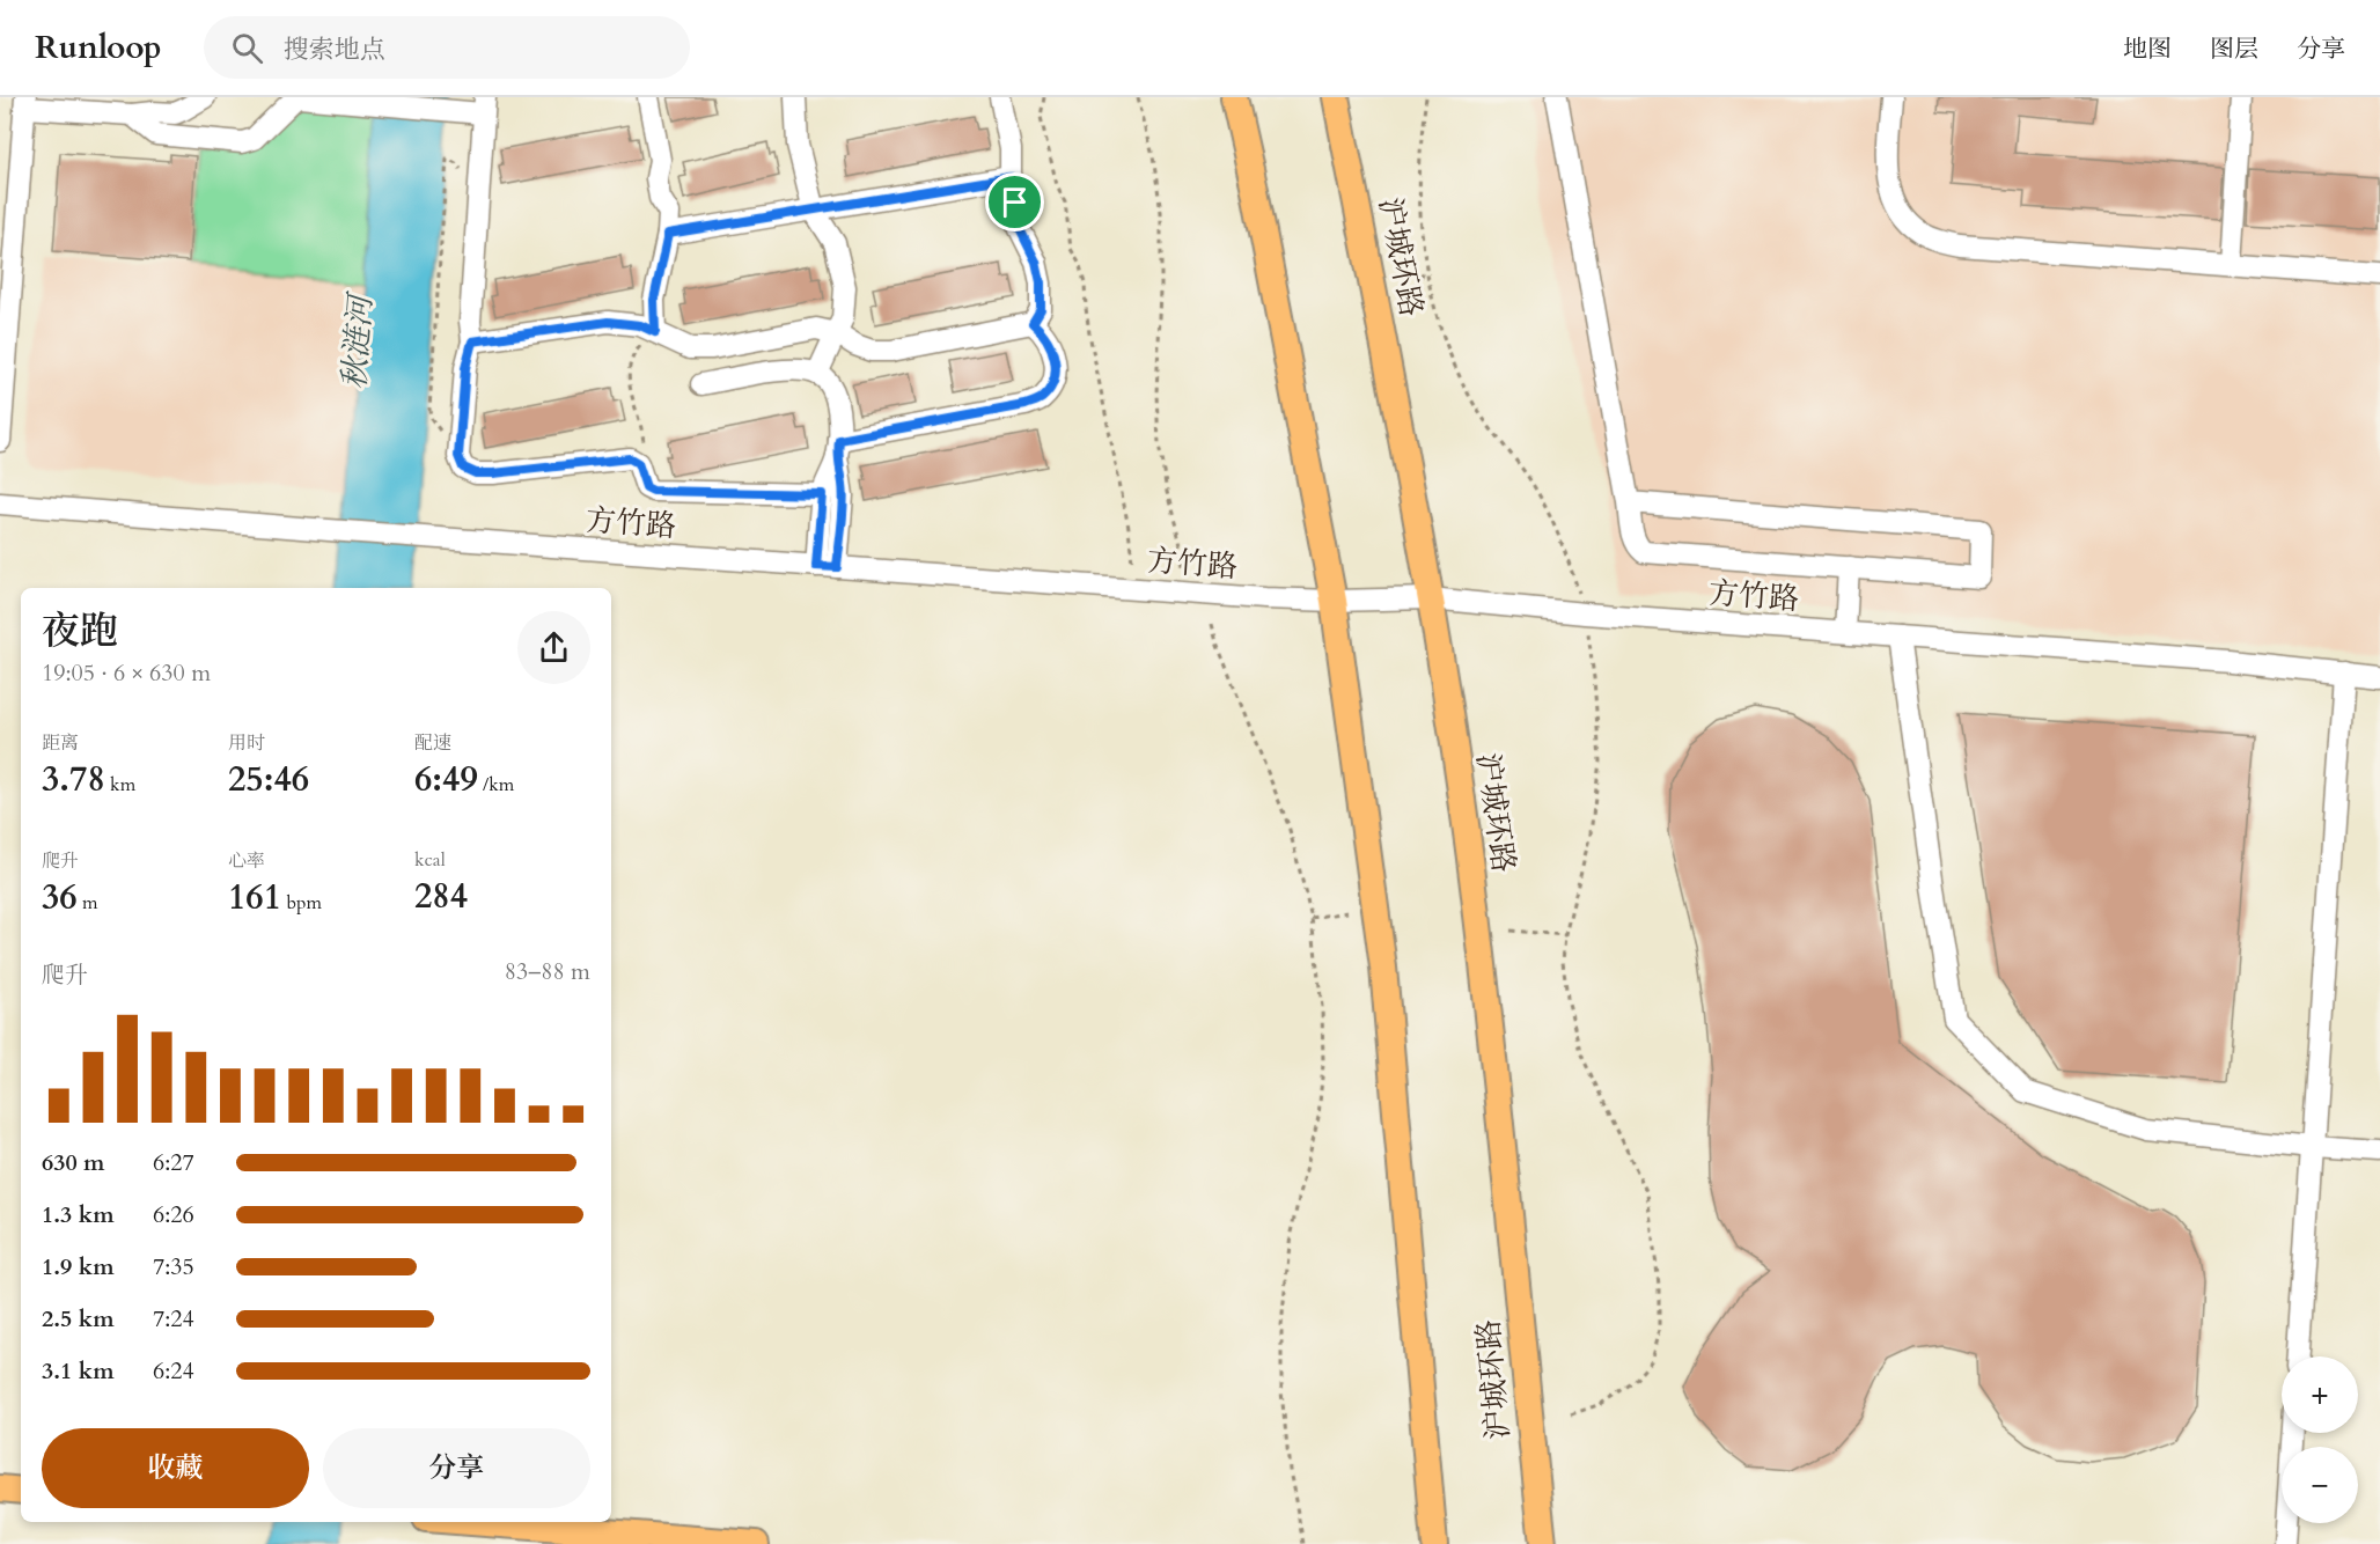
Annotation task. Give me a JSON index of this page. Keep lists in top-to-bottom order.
{
  "streets": {
    "main road": ["沪城环路"],
    "street": ["方竹路"]
  },
  "crossings": [
    ["沪城环路", "方竹路"]
  ],
  "water": ["秋涟河"],
  "page": {
    "header": "Runloop",
    "search": "搜索地点",
    "nav": ["地图", "图层", "分享"],
    "heading": ["夜跑", "19:05 · 6 × 630 m"],
    "stats": [
      ["距离", "3.78 km"],
      ["用时", "25:46"],
      ["配速", "6:49 /km"],
      ["爬升", "36 m"],
      ["心率", "161 bpm"],
      ["kcal", "284"]
    ],
    "chart": ["爬升", "83–88 m"],
    "list": [
      {
        "name": "630 m",
        "note": "6:27"
      },
      {
        "name": "1.3 km",
        "note": "6:26"
      },
      {
        "name": "1.9 km",
        "note": "7:35"
      },
      {
        "name": "2.5 km",
        "note": "7:24"
      },
      {
        "name": "3.1 km",
        "note": "6:24"
      }
    ],
    "map_buttons": ["+", "−"],
    "buttons": ["收藏", "分享"]
  }
}
